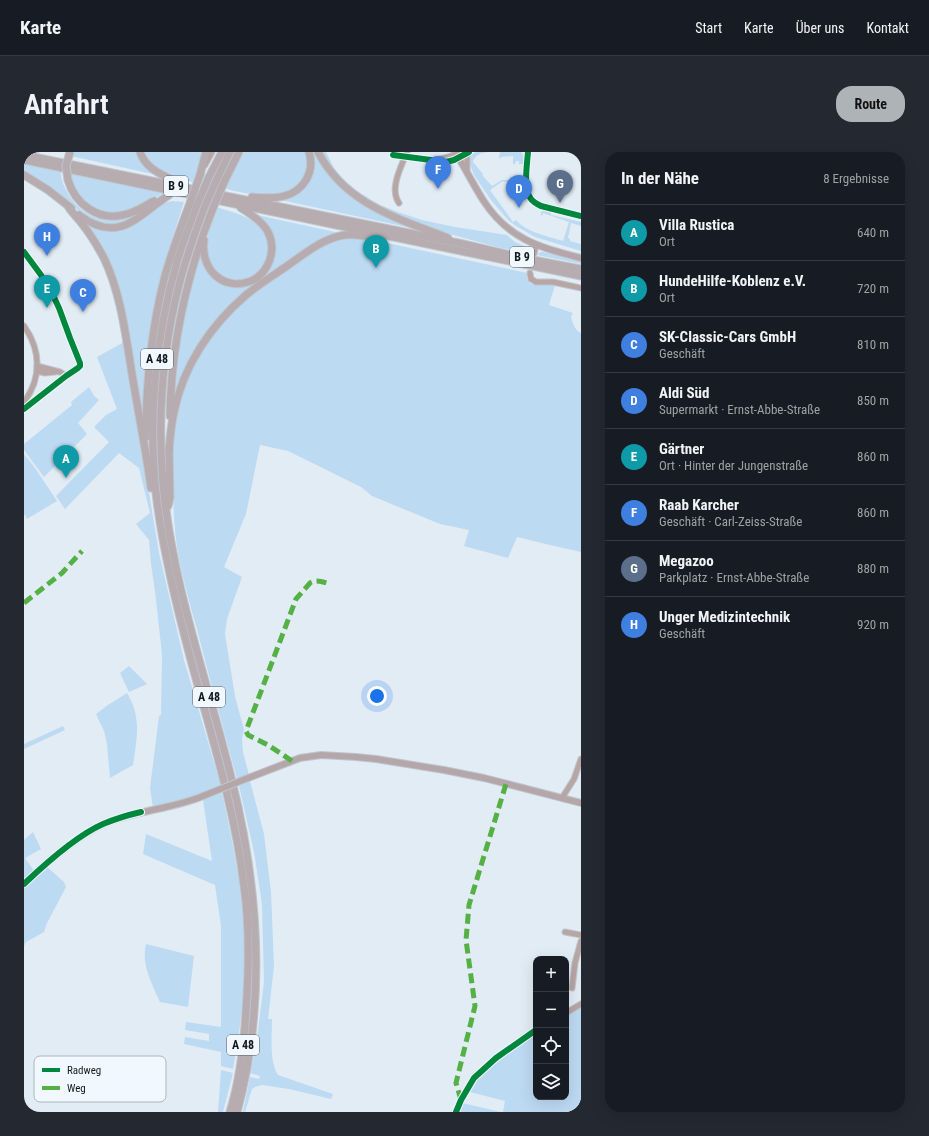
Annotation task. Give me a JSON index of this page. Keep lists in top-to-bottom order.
{
  "streets": {
    "highway": ["B 9", "A 48"]
  },
  "legend": ["Radweg", "Weg"],
  "page": {
    "header": "Karte",
    "nav": [
      "Start",
      "Karte",
      "Über uns",
      "Kontakt"
    ],
    "buttons": "Route",
    "title": "Anfahrt",
    "heading": ["In der Nähe", "8 Ergebnisse"],
    "pins": [
      "F",
      "G",
      "D",
      "H",
      "B",
      "E",
      "C",
      "A"
    ],
    "list": [
      {
        "mark": "A",
        "name": "Villa Rustica",
        "note": "Ort",
        "value": "640 m"
      },
      {
        "mark": "B",
        "name": "HundeHilfe-Koblenz e.V.",
        "note": "Ort",
        "value": "720 m"
      },
      {
        "mark": "C",
        "name": "SK-Classic-Cars GmbH",
        "note": "Geschäft",
        "value": "810 m"
      },
      {
        "mark": "D",
        "name": "Aldi Süd",
        "note": "Supermarkt · Ernst-Abbe-Straße",
        "value": "850 m"
      },
      {
        "mark": "E",
        "name": "Gärtner",
        "note": "Ort · Hinter der Jungenstraße",
        "value": "860 m"
      },
      {
        "mark": "F",
        "name": "Raab Karcher",
        "note": "Geschäft · Carl-Zeiss-Straße",
        "value": "860 m"
      },
      {
        "mark": "G",
        "name": "Megazoo",
        "note": "Parkplatz · Ernst-Abbe-Straße",
        "value": "880 m"
      },
      {
        "mark": "H",
        "name": "Unger Medizintechnik",
        "note": "Geschäft",
        "value": "920 m"
      }
    ],
    "map_buttons": ["+", "−"]
  }
}
